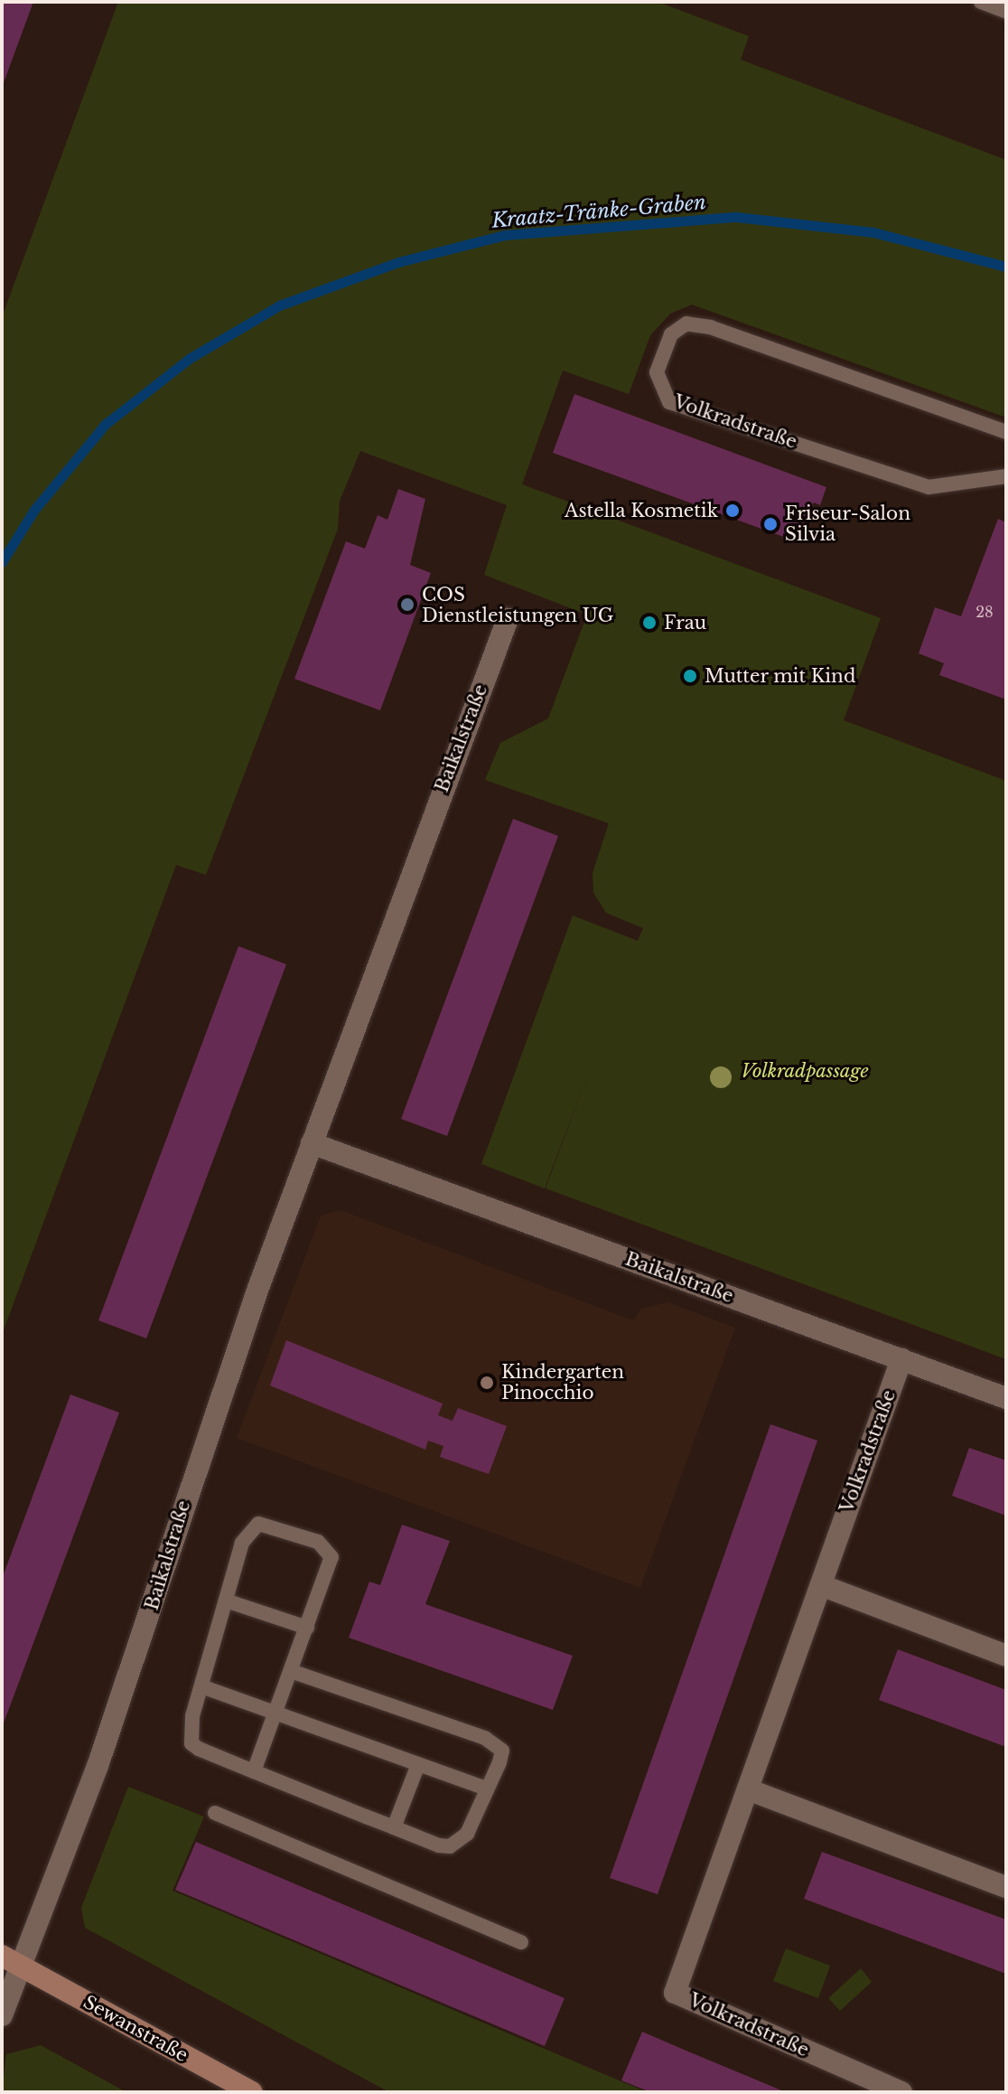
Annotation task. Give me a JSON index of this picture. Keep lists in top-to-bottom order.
{
  "streets": {
    "street": ["Volkradstraße", "Baikalstraße", "Sewanstraße"]
  },
  "crossings": [
    ["Volkradstraße", "Baikalstraße"],
    ["Baikalstraße", "Sewanstraße"]
  ],
  "water": ["Kraatz-Tränke-Graben"],
  "parks": ["Volkradpassage"],
  "places": [
    "Astella Kosmetik",
    "Friseur-Salon Silvia",
    "COS Dienstleistungen UG",
    "Frau",
    "Mutter mit Kind",
    "Kindergarten Pinocchio"
  ],
  "house_numbers": ["28"]
}
